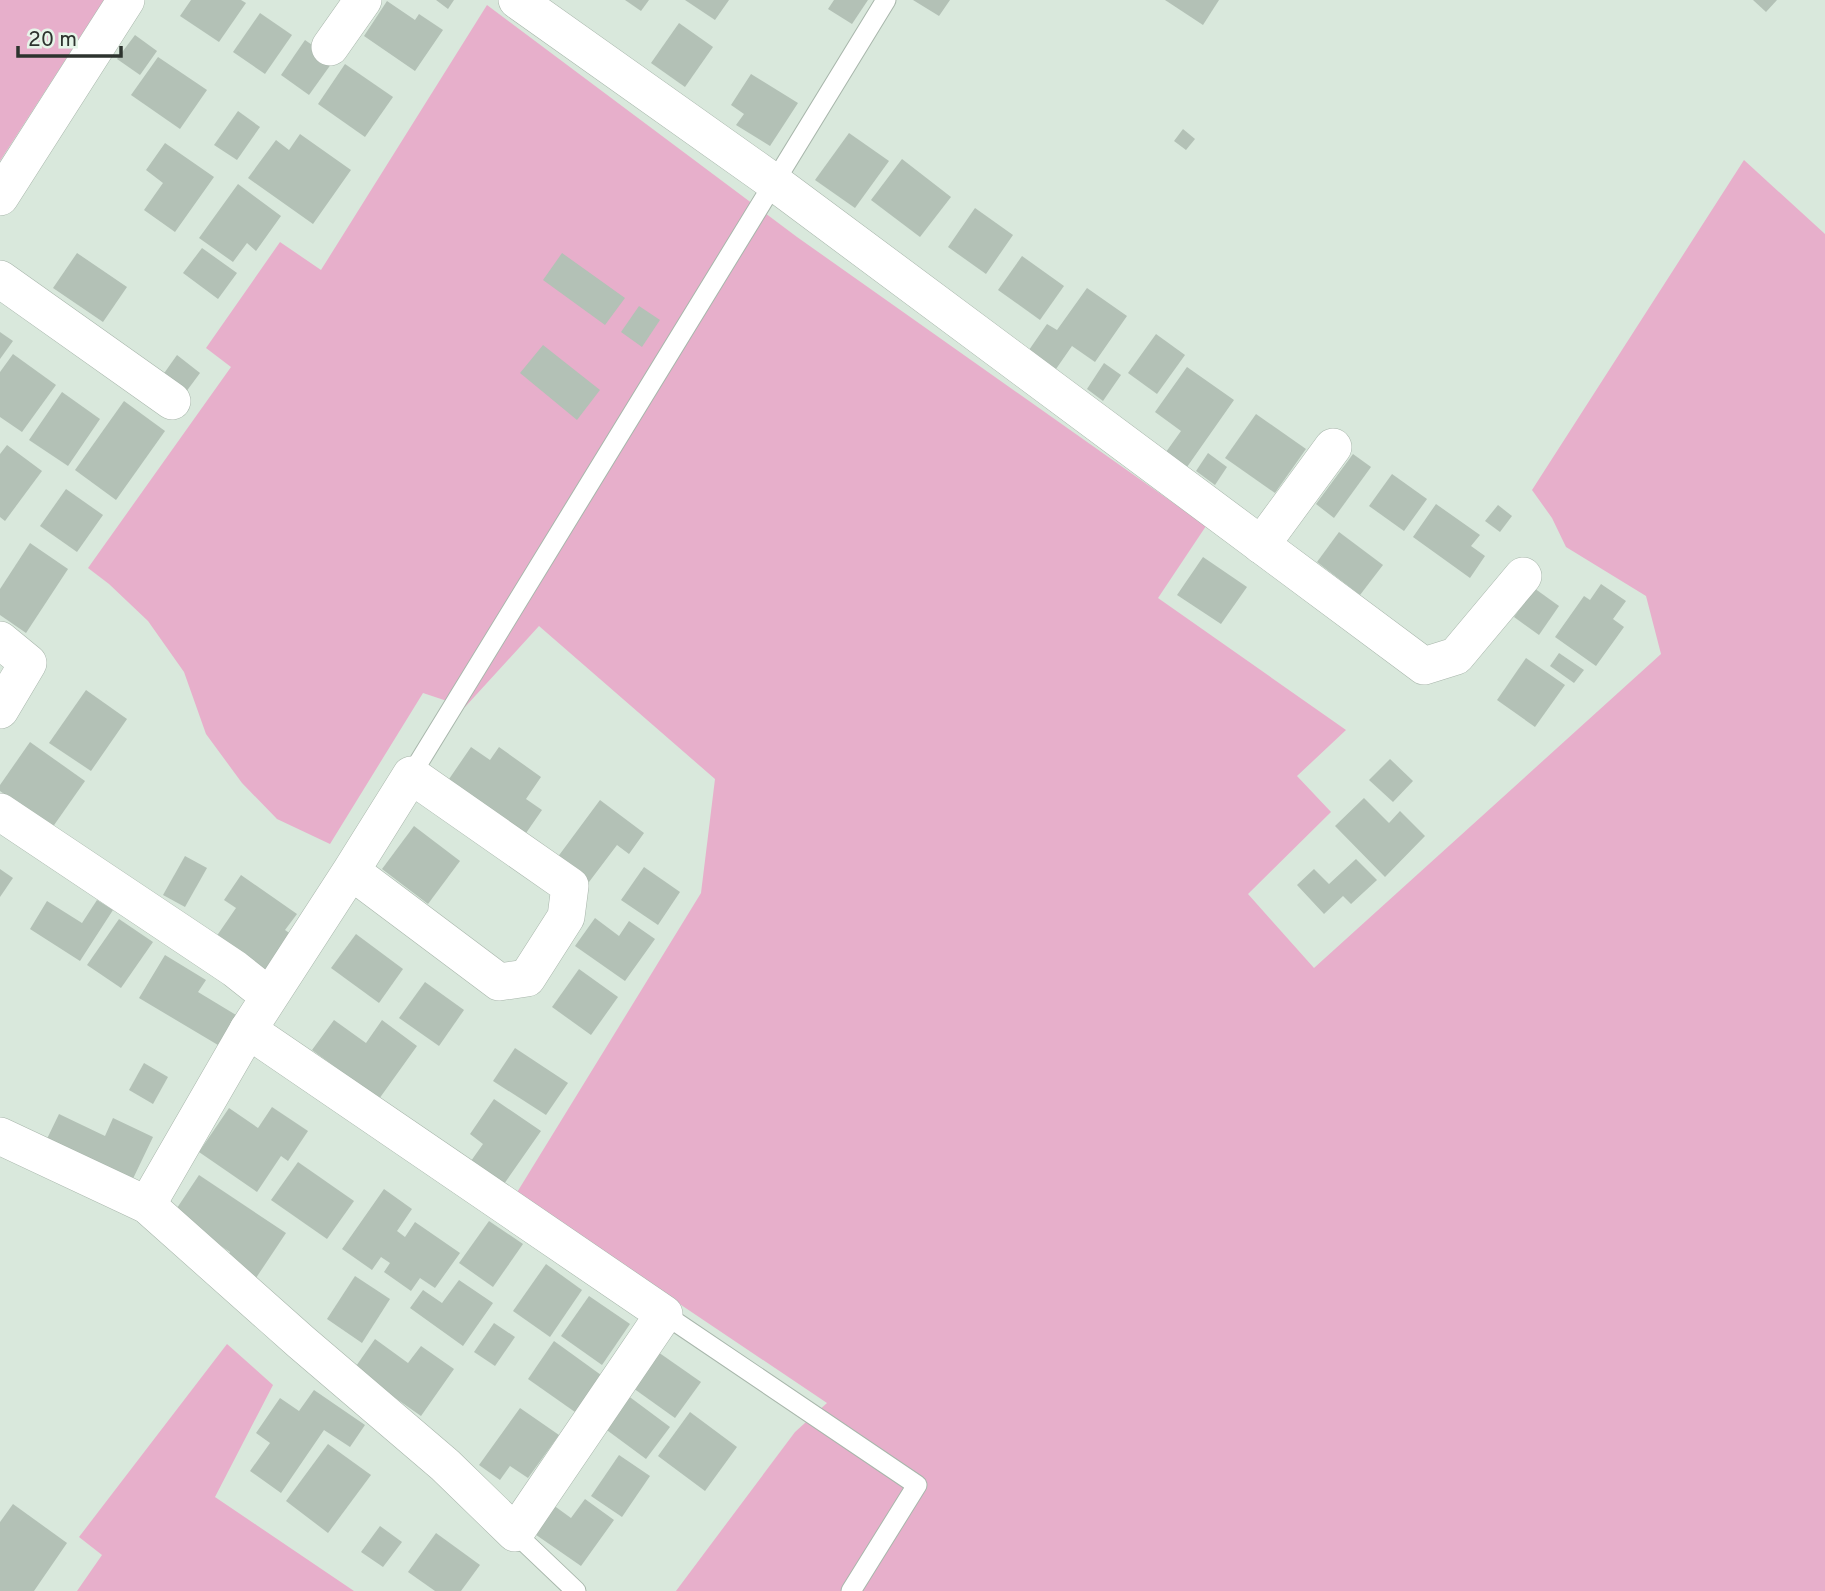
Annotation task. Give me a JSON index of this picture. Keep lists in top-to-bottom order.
{
  "scale_bar": "20 m"
}
